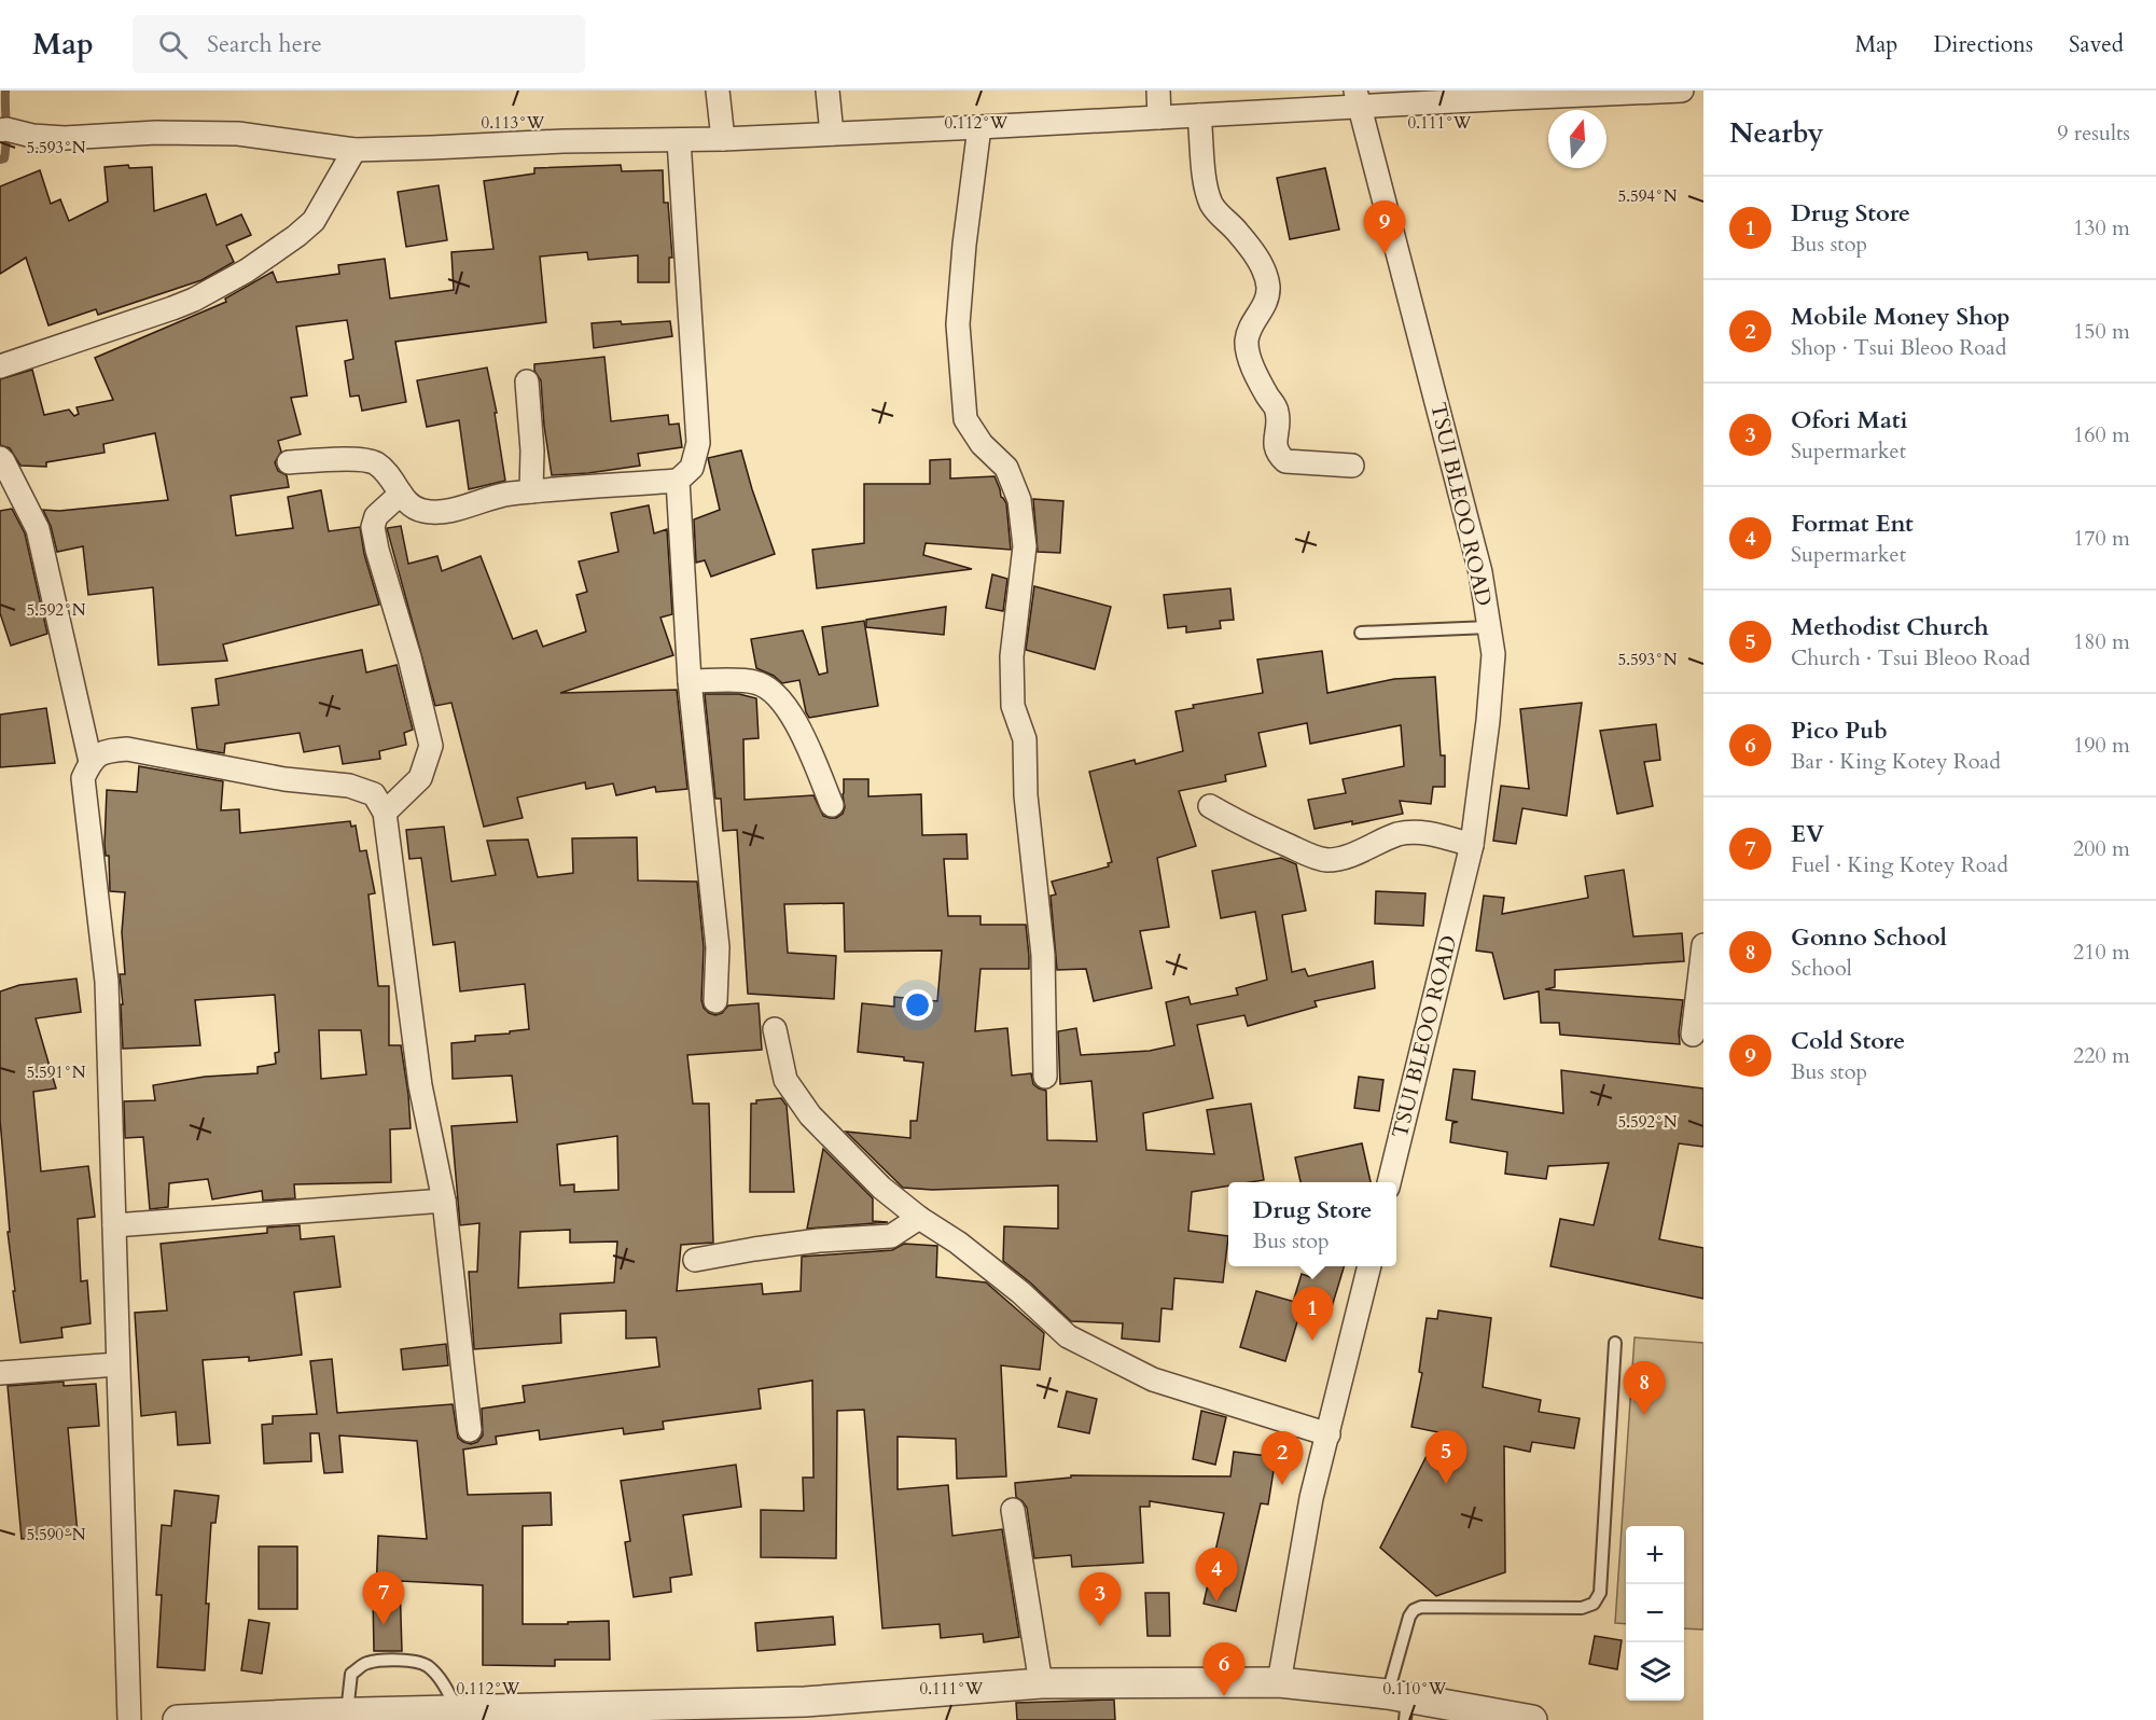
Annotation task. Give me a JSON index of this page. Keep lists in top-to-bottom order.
{
  "streets": {
    "street": ["TSUI BLEOO ROAD"]
  },
  "north": "top",
  "page": {
    "header": "Map",
    "search": "Search here",
    "nav": ["Map", "Directions", "Saved"],
    "heading": ["Nearby", "9 results"],
    "list": [
      {
        "mark": "1",
        "name": "Drug Store",
        "note": "Bus stop",
        "value": "130 m"
      },
      {
        "mark": "2",
        "name": "Mobile Money Shop",
        "note": "Shop · Tsui Bleoo Road",
        "value": "150 m"
      },
      {
        "mark": "3",
        "name": "Ofori Mati",
        "note": "Supermarket",
        "value": "160 m"
      },
      {
        "mark": "4",
        "name": "Format Ent",
        "note": "Supermarket",
        "value": "170 m"
      },
      {
        "mark": "5",
        "name": "Methodist Church",
        "note": "Church · Tsui Bleoo Road",
        "value": "180 m"
      },
      {
        "mark": "6",
        "name": "Pico Pub",
        "note": "Bar · King Kotey Road",
        "value": "190 m"
      },
      {
        "mark": "7",
        "name": "EV",
        "note": "Fuel · King Kotey Road",
        "value": "200 m"
      },
      {
        "mark": "8",
        "name": "Gonno School",
        "note": "School",
        "value": "210 m"
      },
      {
        "mark": "9",
        "name": "Cold Store",
        "note": "Bus stop",
        "value": "220 m"
      }
    ],
    "pins": [
      "9",
      "1",
      "8",
      "5",
      "2",
      "4",
      "7",
      "3",
      "6"
    ],
    "popup": ["Drug Store", "Bus stop"],
    "map_buttons": ["+", "−"]
  },
  "coordinates": [
    "0.113°W",
    "0.112°W",
    "0.111°W",
    "5.593°N",
    "5.594°N",
    "5.592°N",
    "5.591°N",
    "5.590°N",
    "0.110°W"
  ]
}
